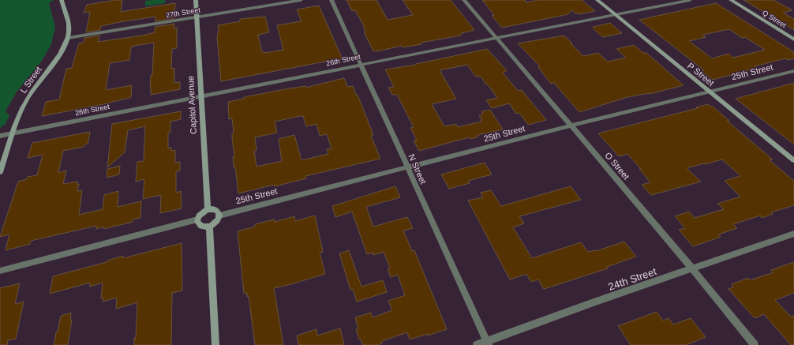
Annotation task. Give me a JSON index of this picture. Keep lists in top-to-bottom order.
{
  "streets": {
    "main road": [
      "Q Street",
      "P Street",
      "L Street",
      "Capitol Avenue"
    ],
    "street": [
      "27th Street",
      "26th Street",
      "25th Street",
      "O Street",
      "N Street",
      "24th Street"
    ]
  },
  "crossings": [
    ["27th Street", "L Street"],
    ["27th Street", "Capitol Avenue"],
    ["26th Street", "P Street"],
    ["26th Street", "L Street"],
    ["26th Street", "Capitol Avenue"],
    ["26th Street", "O Street"],
    ["26th Street", "N Street"],
    ["25th Street", "P Street"],
    ["25th Street", "Capitol Avenue"],
    ["25th Street", "O Street"],
    ["25th Street", "N Street"],
    ["O Street", "24th Street"],
    ["N Street", "24th Street"]
  ]
}
